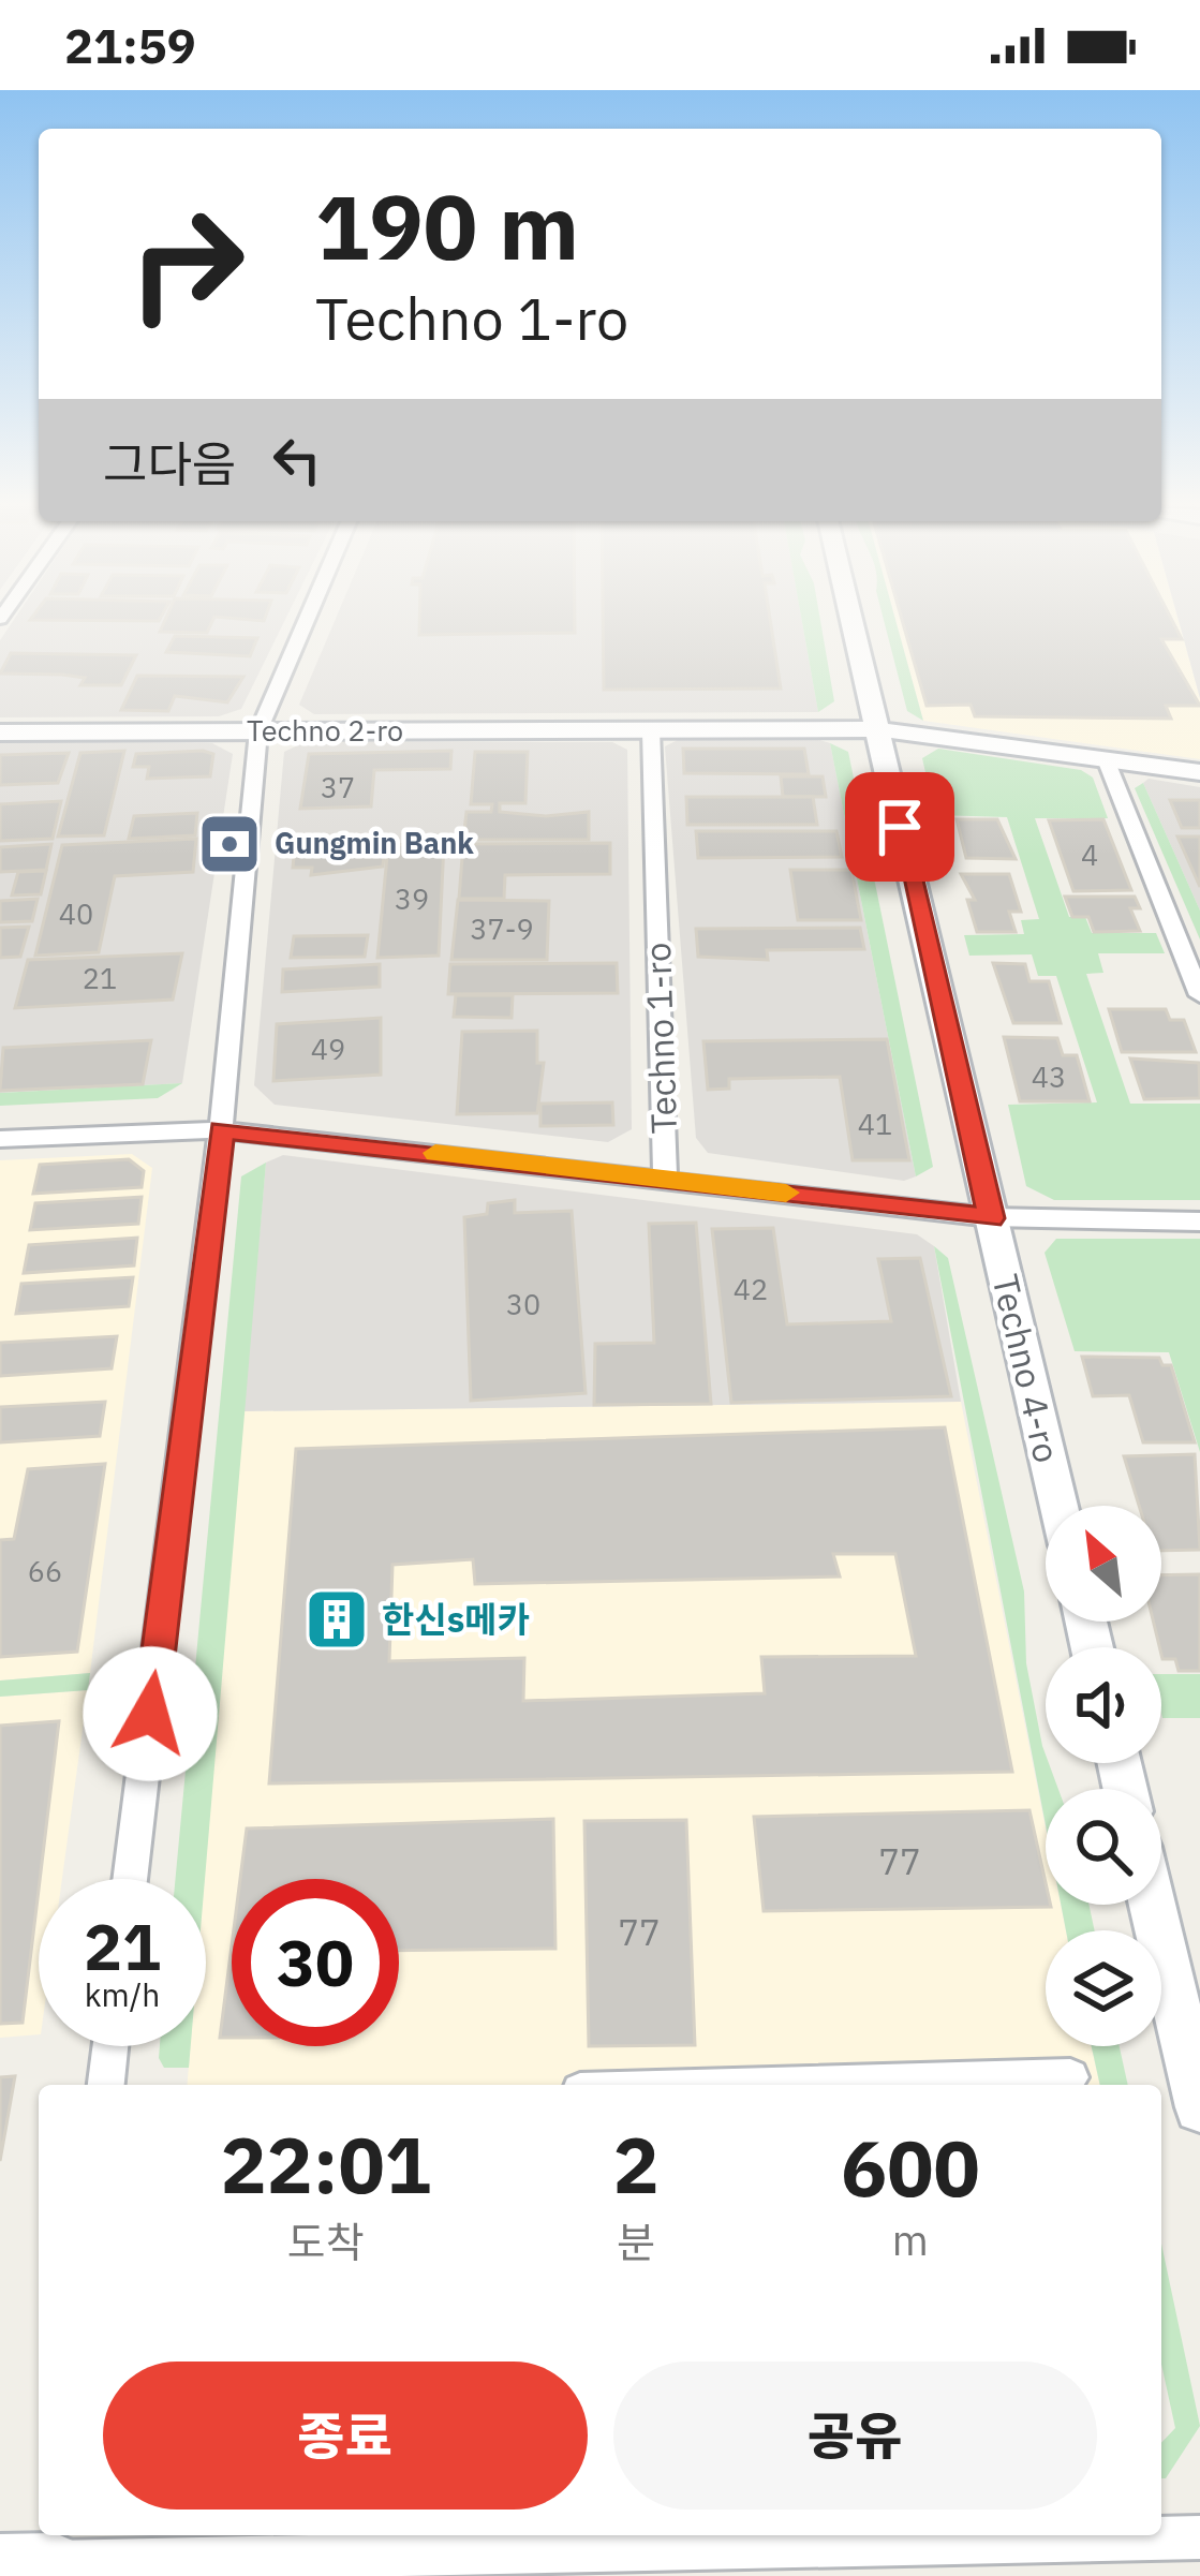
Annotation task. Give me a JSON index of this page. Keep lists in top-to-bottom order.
{
  "streets": {
    "main road": ["Techno 2-ro", "Techno 4-ro"],
    "street": ["Techno 1-ro"]
  },
  "crossings": [
    ["Techno 2-ro", "Techno 1-ro"],
    ["Techno 2-ro", "Techno 4-ro"],
    ["Techno 1-ro", "Techno 4-ro"]
  ],
  "places": {
    "bank": ["Gungmin Bank"],
    "building": ["한신s메카"]
  },
  "house_numbers": [
    "37",
    "4",
    "39",
    "40",
    "37-9",
    "21",
    "49",
    "43",
    "41",
    "42",
    "30",
    "66",
    "77",
    "77"
  ],
  "north": "top left",
  "page": {
    "status": "21:59",
    "turn": ["190 m", "Techno 1-ro"],
    "then": "그다음",
    "speed": "21 km/h",
    "limit": "30",
    "eta": [
      "22:01",
      "도착",
      "2",
      "분",
      "600",
      "m"
    ],
    "buttons": ["종료", "공유"]
  }
}
